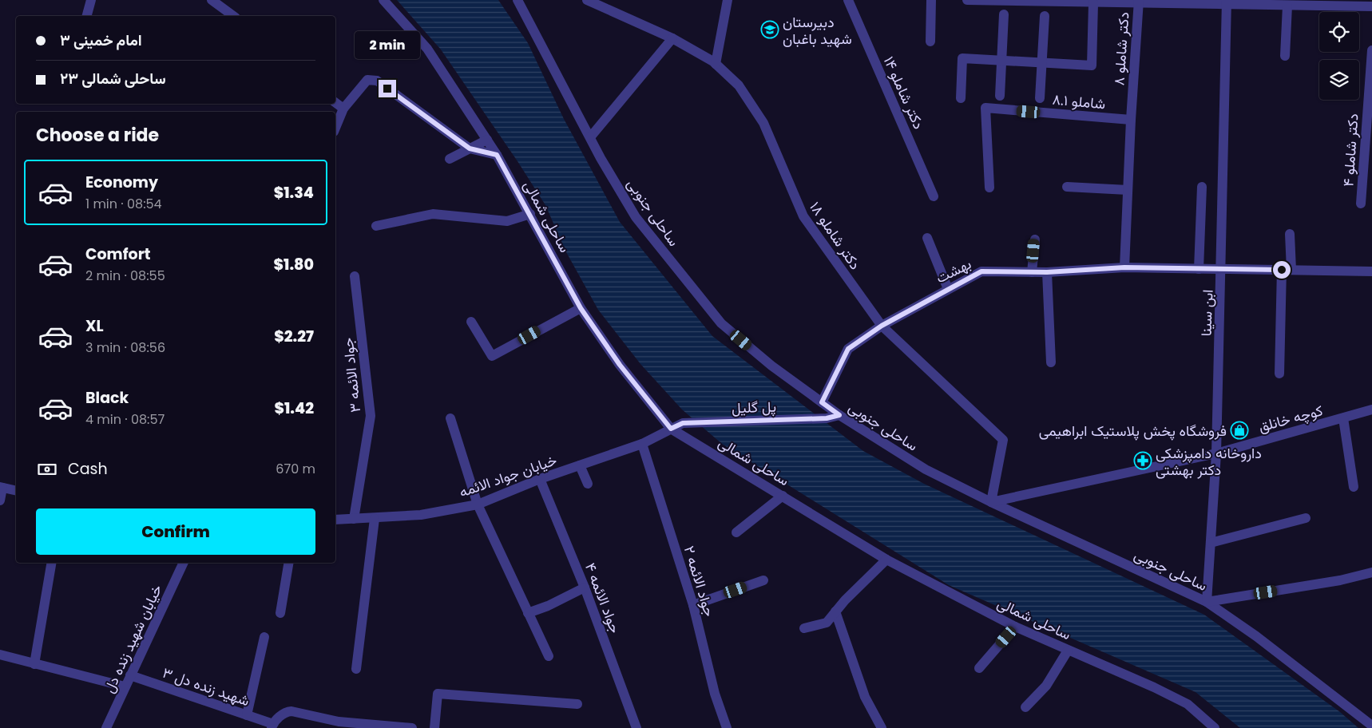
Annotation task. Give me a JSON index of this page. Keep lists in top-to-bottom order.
{
  "streets": {
    "street": [
      "دکتر شاملو ۸",
      "دکتر شاملو ۱۴",
      "شاملو ۸.۱",
      "دکتر شاملو ۴",
      "ساحلی جنوبی",
      "ساحلی شمالی",
      "دکتر شاملو ۱۸",
      "بهشت",
      "ابن سینا",
      "جواد الائمه ۳",
      "پل گلیل",
      "کوچه خانلق",
      "خیابان جواد الائمه",
      "جواد الائمه ۲",
      "جواد الائمه ۴",
      "خیابان شهید زنده دل",
      "شهید زنده دل ۳"
    ]
  },
  "crossings": [
    ["دکتر شاملو ۸", "شاملو ۸.۱"],
    ["دکتر شاملو ۸", "بهشت"],
    ["ساحلی جنوبی", "دکتر شاملو ۱۸"],
    ["ساحلی جنوبی", "بهشت"],
    ["ساحلی جنوبی", "ابن سینا"],
    ["ساحلی جنوبی", "پل گلیل"],
    ["ساحلی جنوبی", "کوچه خانلق"],
    ["ساحلی شمالی", "خیابان جواد الائمه"],
    ["دکتر شاملو ۱۸", "بهشت"],
    ["دکتر شاملو ۱۸", "کوچه خانلق"],
    ["ابن سینا", "کوچه خانلق"],
    ["جواد الائمه ۳", "خیابان جواد الائمه"],
    ["پل گلیل", "خیابان جواد الائمه"],
    ["خیابان جواد الائمه", "جواد الائمه ۲"],
    ["خیابان جواد الائمه", "جواد الائمه ۴"],
    ["خیابان شهید زنده دل", "شهید زنده دل ۳"]
  ],
  "places": {
    "school or university": ["دبیرستان شهید باغبان"],
    "shop": ["فروشگاه پخش پلاستیک ابراهیمی"],
    "pharmacy": ["داروخانه دامپزشکی دکتر بهشتی"]
  },
  "page": {
    "banner": ["امام خمینی ۳", "ساحلی شمالی ۲۳"],
    "bubble": "2 min",
    "heading": "Choose a ride",
    "list": [
      {
        "name": "Economy",
        "note": "1 min · 08:54",
        "value": "$1.34"
      },
      {
        "name": "Comfort",
        "note": "2 min · 08:55",
        "value": "$1.80"
      },
      {
        "name": "XL",
        "note": "3 min · 08:56",
        "value": "$2.27"
      },
      {
        "name": "Black",
        "note": "4 min · 08:57",
        "value": "$1.42"
      }
    ],
    "pay": ["Cash", "670 m"],
    "buttons": "Confirm"
  }
}
